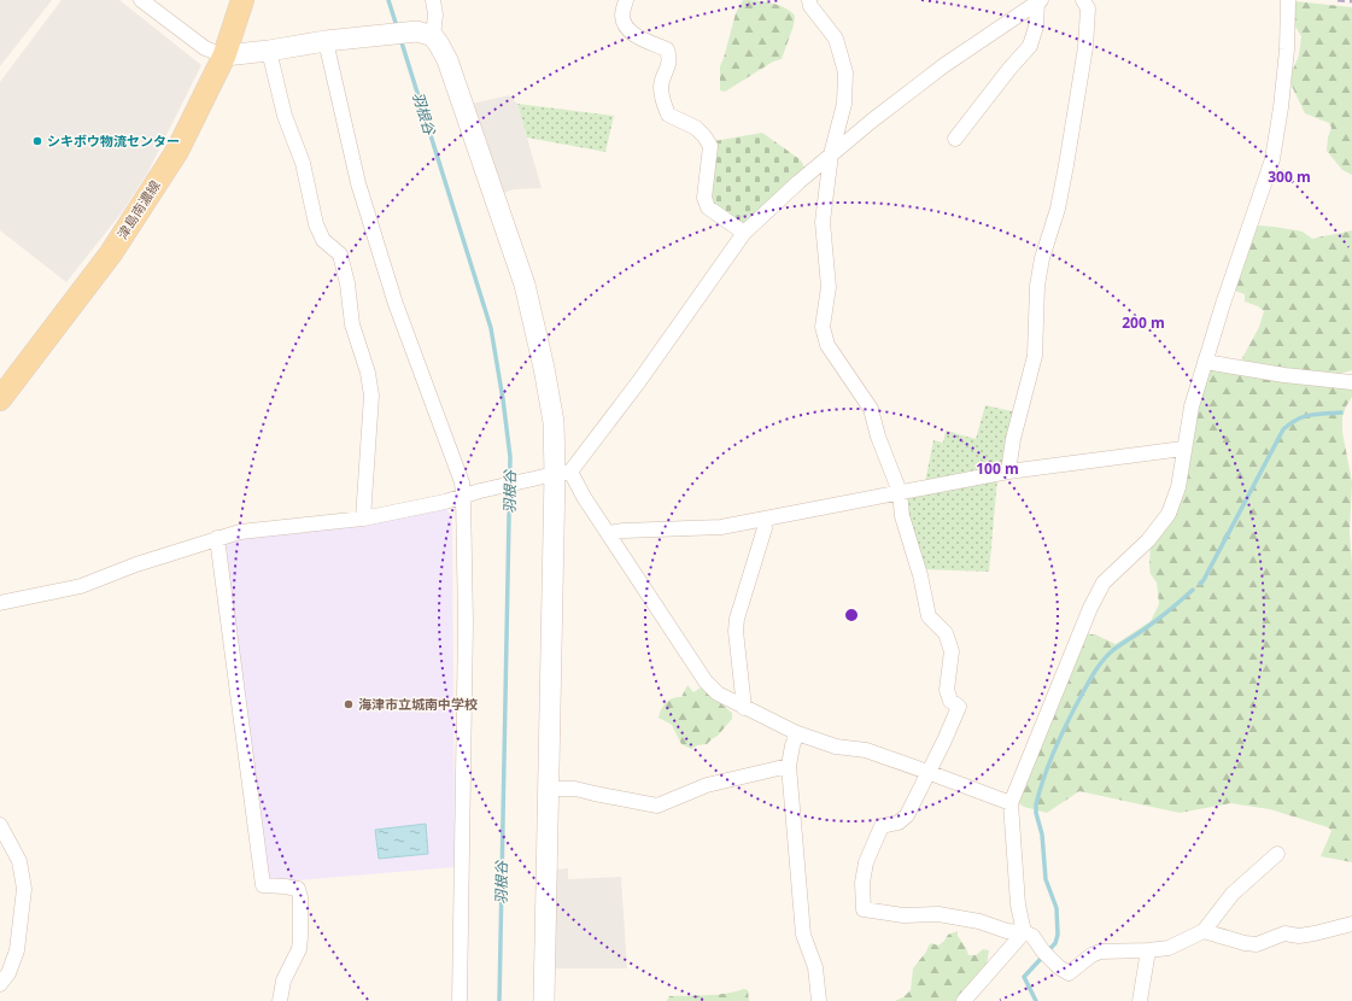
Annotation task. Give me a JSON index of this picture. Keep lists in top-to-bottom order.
{
  "streets": {
    "main road": ["津島南濃線"]
  },
  "water": ["羽根谷"],
  "places": ["シキボウ物流センター", "海津市立城南中学校"],
  "rings": ["300 m", "200 m", "100 m"]
}
